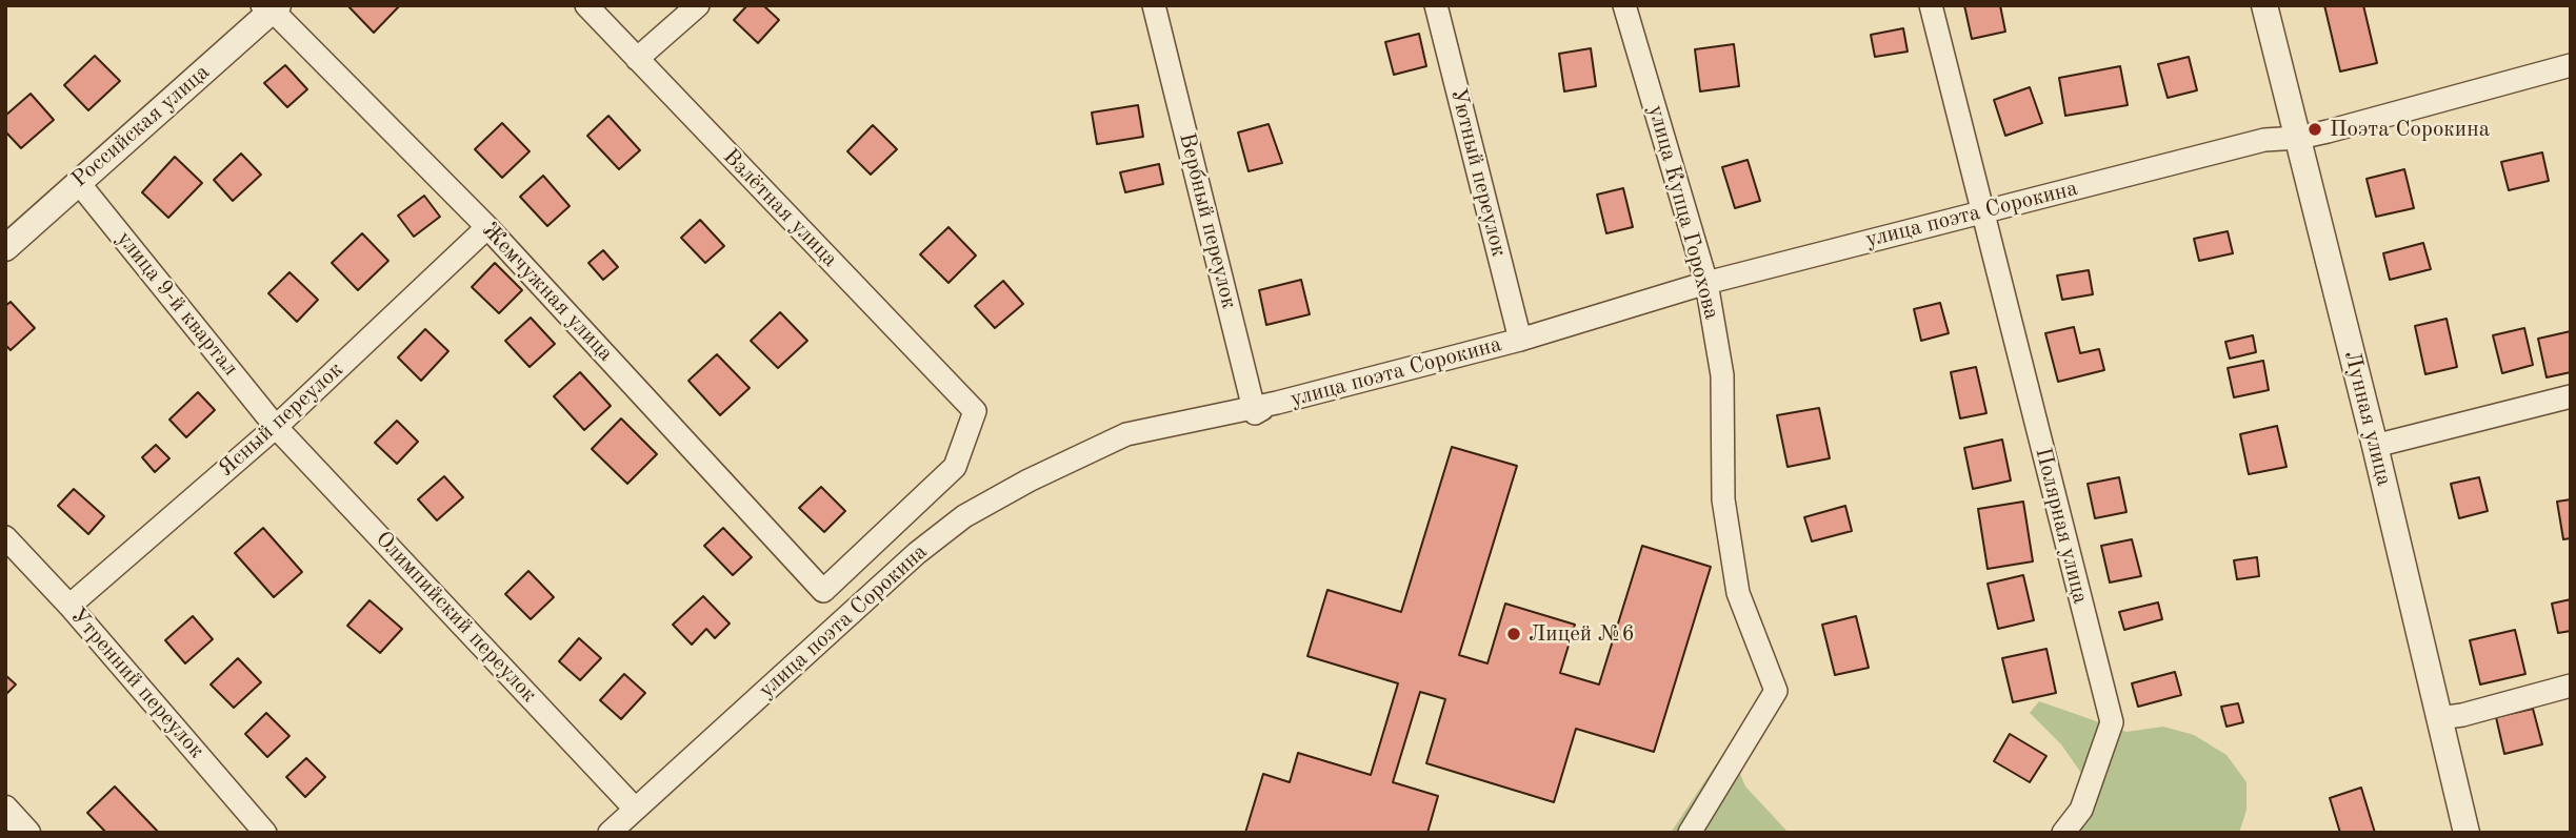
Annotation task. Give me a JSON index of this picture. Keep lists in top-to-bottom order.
{
  "streets": {
    "street": [
      "Российская улица",
      "Уютный переулок",
      "Взлётная улица",
      "улица Купца Горохова",
      "улица поэта Сорокина",
      "Вербный переулок",
      "Жемчужная улица",
      "улица 9-й квартал",
      "Лунная улица",
      "Ясный переулок",
      "Полярная улица",
      "Олимпийский переулок",
      "Утренний переулок"
    ]
  },
  "crossings": [
    ["Российская улица", "Жемчужная улица"],
    ["Российская улица", "улица 9-й квартал"],
    ["Уютный переулок", "улица поэта Сорокина"],
    ["Взлётная улица", "Жемчужная улица"],
    ["улица Купца Горохова", "улица поэта Сорокина"],
    ["улица поэта Сорокина", "Вербный переулок"],
    ["улица поэта Сорокина", "Лунная улица"],
    ["улица поэта Сорокина", "Полярная улица"],
    ["улица поэта Сорокина", "Олимпийский переулок"],
    ["Жемчужная улица", "Ясный переулок"],
    ["улица 9-й квартал", "Ясный переулок"],
    ["улица 9-й квартал", "Олимпийский переулок"],
    ["Ясный переулок", "Олимпийский переулок"],
    ["Ясный переулок", "Утренний переулок"]
  ],
  "places": ["Поэта Сорокина", "Лицей №6"]
}
